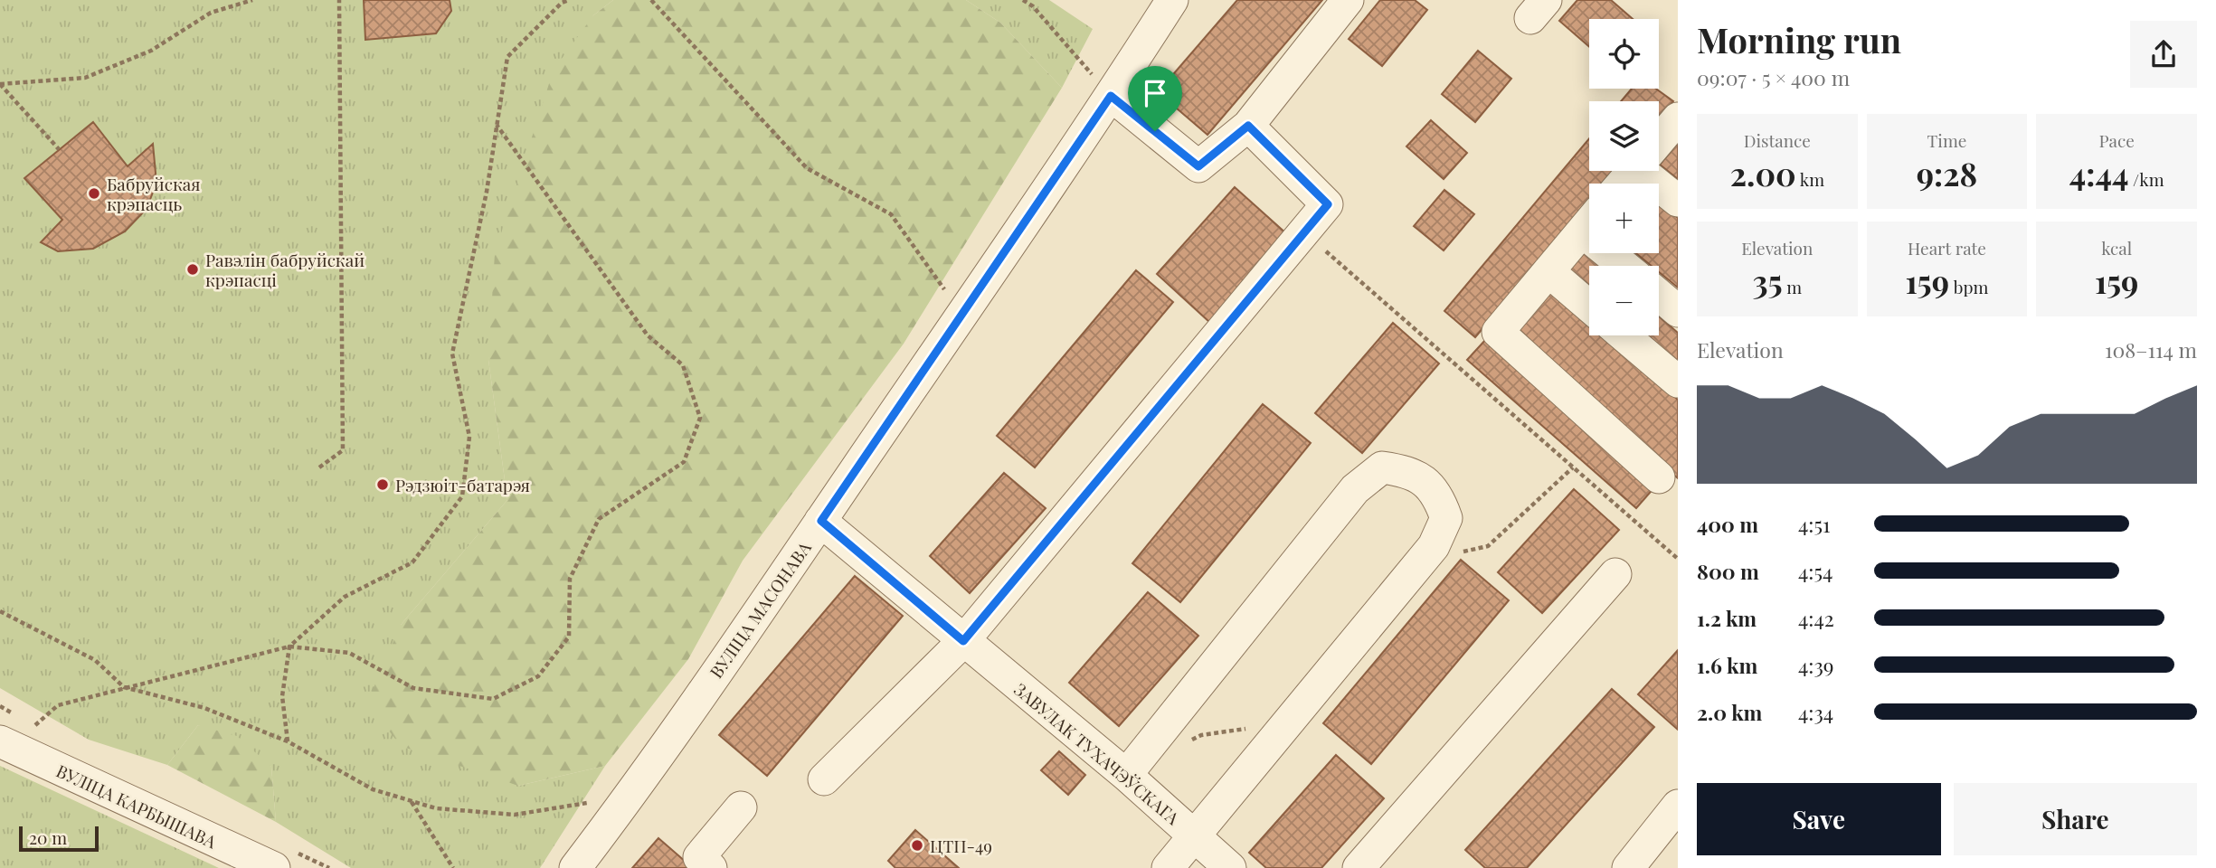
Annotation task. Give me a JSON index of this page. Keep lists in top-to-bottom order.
{
  "streets": {
    "street": ["ВУЛІЦА МАСОНАВА", "ЗАВУЛАК ТУХАЧЭЎСКАГА", "ВУЛІЦА КАРБЫШАВА"]
  },
  "crossings": [
    ["ВУЛІЦА МАСОНАВА", "ЗАВУЛАК ТУХАЧЭЎСКАГА"]
  ],
  "places": [
    "Бабруйская крэпасць",
    "Равэлін бабруйскай крэпасці",
    "Рэдзюіт-батарэя",
    "ЦТП-49"
  ],
  "scale_bar": "20 m",
  "page": {
    "heading": ["Morning run", "09:07 · 5 × 400 m"],
    "map_buttons": ["+", "−"],
    "stats": [
      ["Distance", "2.00 km"],
      ["Time", "9:28"],
      ["Pace", "4:44 /km"],
      ["Elevation", "35 m"],
      ["Heart rate", "159 bpm"],
      ["kcal", "159"]
    ],
    "chart": ["Elevation", "108–114 m"],
    "list": [
      {
        "name": "400 m",
        "note": "4:51"
      },
      {
        "name": "800 m",
        "note": "4:54"
      },
      {
        "name": "1.2 km",
        "note": "4:42"
      },
      {
        "name": "1.6 km",
        "note": "4:39"
      },
      {
        "name": "2.0 km",
        "note": "4:34"
      }
    ],
    "buttons": ["Save", "Share"],
    "scale": "20 m"
  }
}
